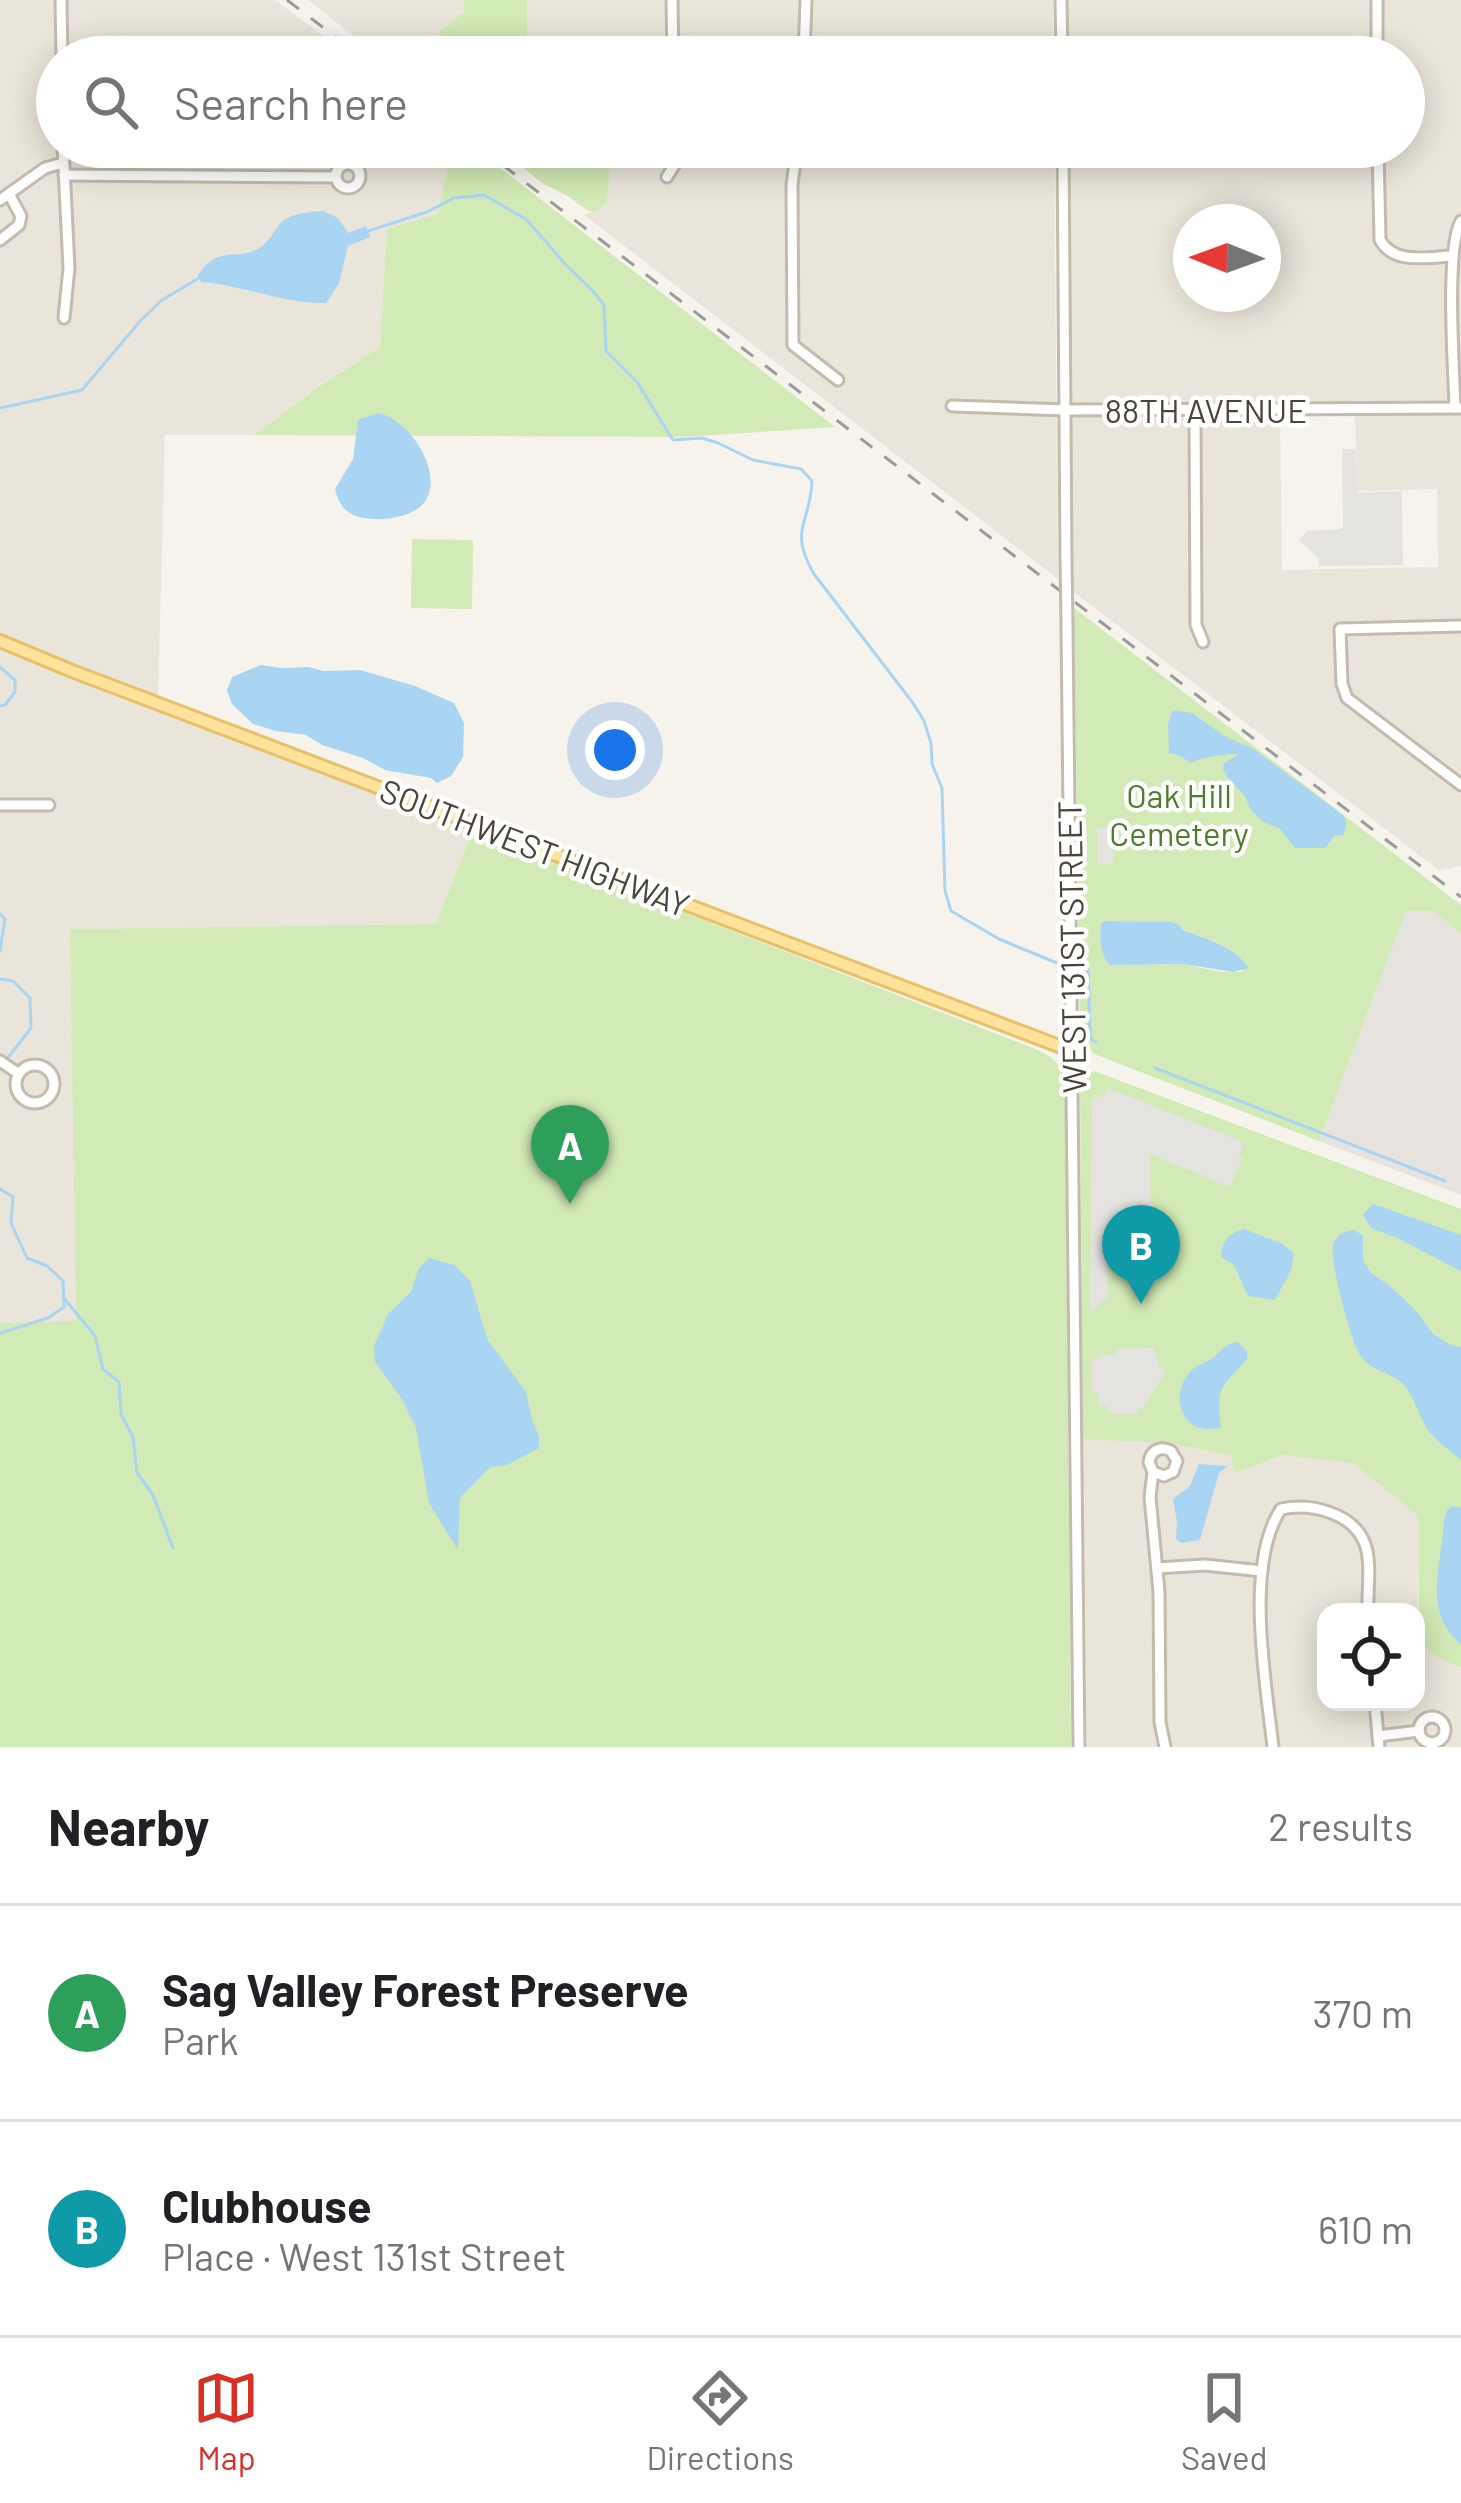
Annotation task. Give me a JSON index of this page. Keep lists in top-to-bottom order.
{
  "streets": {
    "main road": ["SOUTHWEST HIGHWAY"],
    "street": ["88TH AVENUE", "WEST 131ST STREET"]
  },
  "crossings": [
    ["88TH AVENUE", "WEST 131ST STREET"],
    ["SOUTHWEST HIGHWAY", "WEST 131ST STREET"]
  ],
  "parks": ["Oak Hill Cemetery"],
  "north": "left",
  "page": {
    "search": "Search here",
    "pins": ["A", "B"],
    "heading": ["Nearby", "2 results"],
    "list": [
      {
        "mark": "A",
        "name": "Sag Valley Forest Preserve",
        "note": "Park",
        "value": "370 m"
      },
      {
        "mark": "B",
        "name": "Clubhouse",
        "note": "Place · West 131st Street",
        "value": "610 m"
      }
    ],
    "nav": ["Map", "Directions", "Saved"]
  }
}
